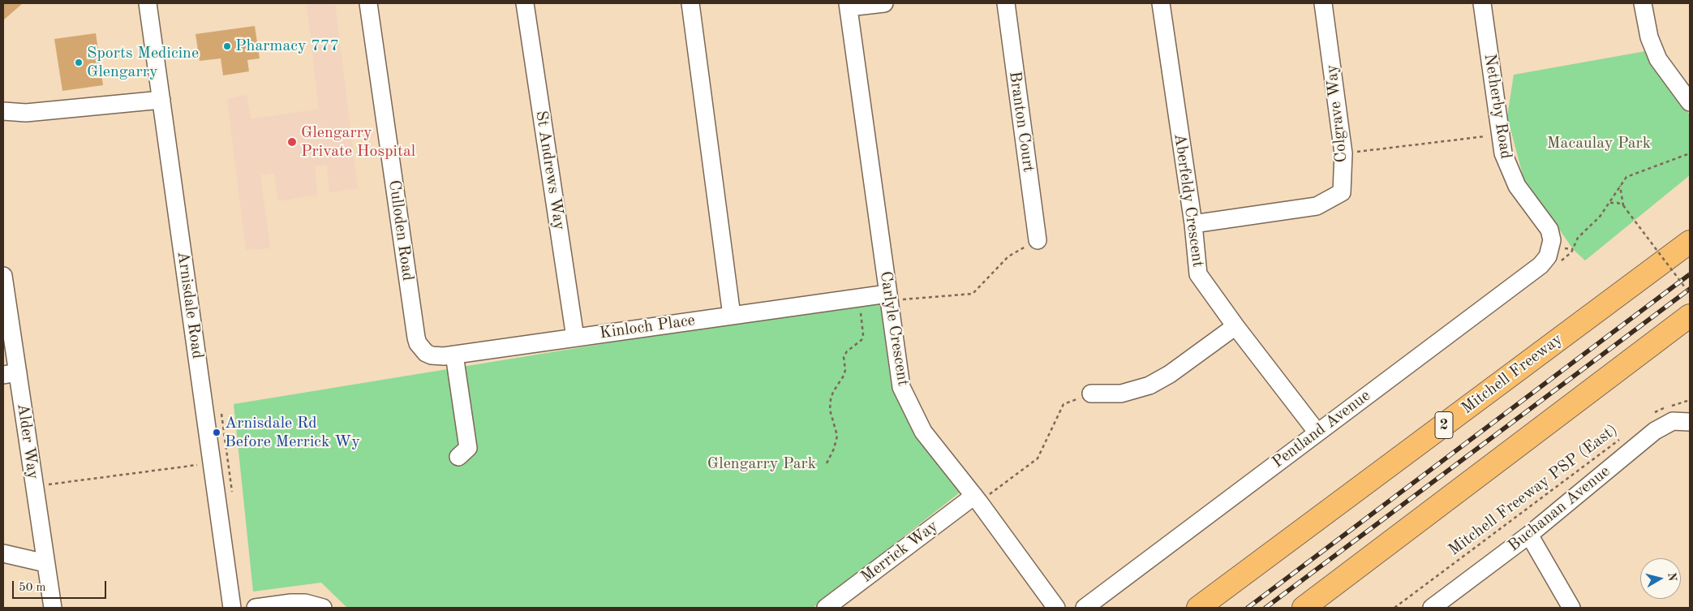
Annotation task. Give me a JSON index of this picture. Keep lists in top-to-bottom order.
{
  "streets": {
    "highway": ["Mitchell Freeway", "2"],
    "street": [
      "Netherby Road",
      "Colgrave Way",
      "Branton Court",
      "St Andrews Way",
      "Aberfeldy Crescent",
      "Culloden Road",
      "Arnisdale Road",
      "Kinloch Place",
      "Carlyle Crescent",
      "Pentland Avenue",
      "Alder Way",
      "Buchanan Avenue",
      "Merrick Way"
    ],
    "path": ["Mitchell Freeway PSP (East)"]
  },
  "crossings": [
    ["Netherby Road", "Pentland Avenue"],
    ["Colgrave Way", "Aberfeldy Crescent"],
    ["St Andrews Way", "Kinloch Place"],
    ["Aberfeldy Crescent", "Pentland Avenue"],
    ["Culloden Road", "Kinloch Place"],
    ["Kinloch Place", "Carlyle Crescent"],
    ["Carlyle Crescent", "Merrick Way"]
  ],
  "parks": ["Macaulay Park", "Glengarry Park"],
  "places": [
    "Pharmacy 777",
    "Sports Medicine Glengarry",
    "Glengarry Private Hospital",
    "Arnisdale Rd Before Merrick Wy"
  ],
  "scale_bar": "50 m",
  "north": "right"
}
